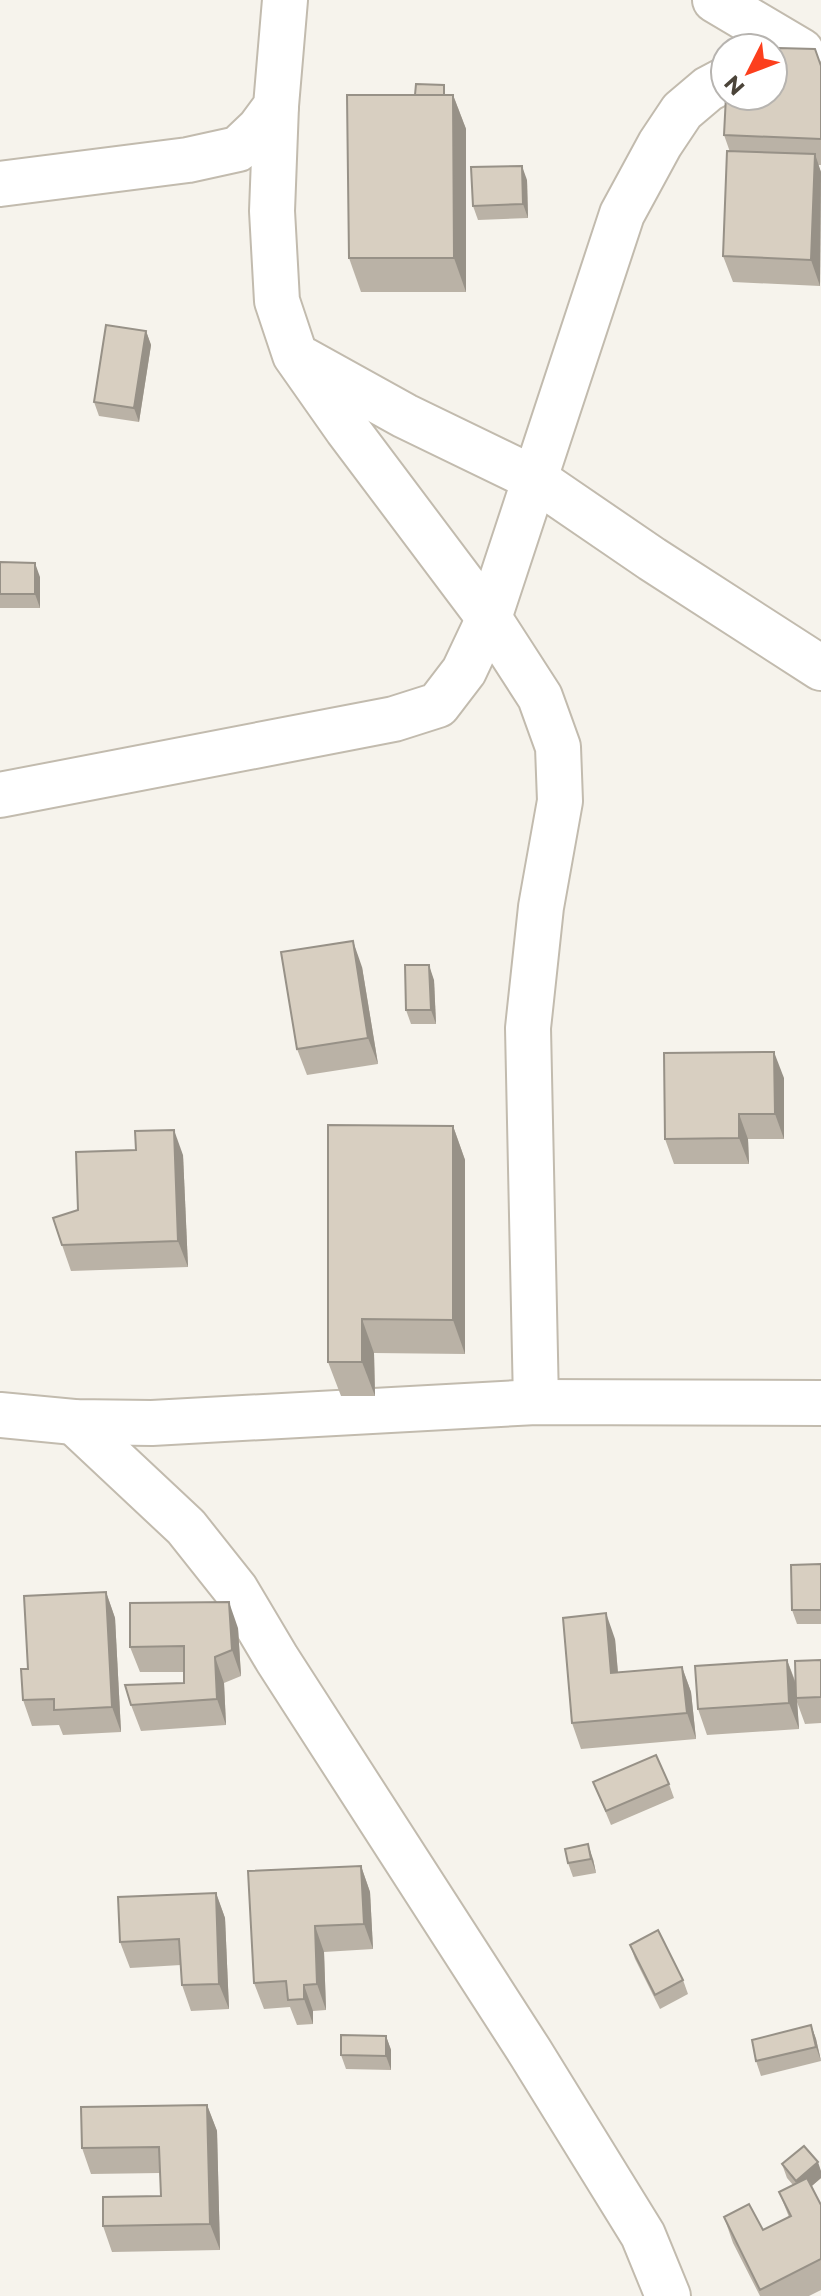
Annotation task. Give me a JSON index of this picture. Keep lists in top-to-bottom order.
{
  "north": "bottom left"
}
